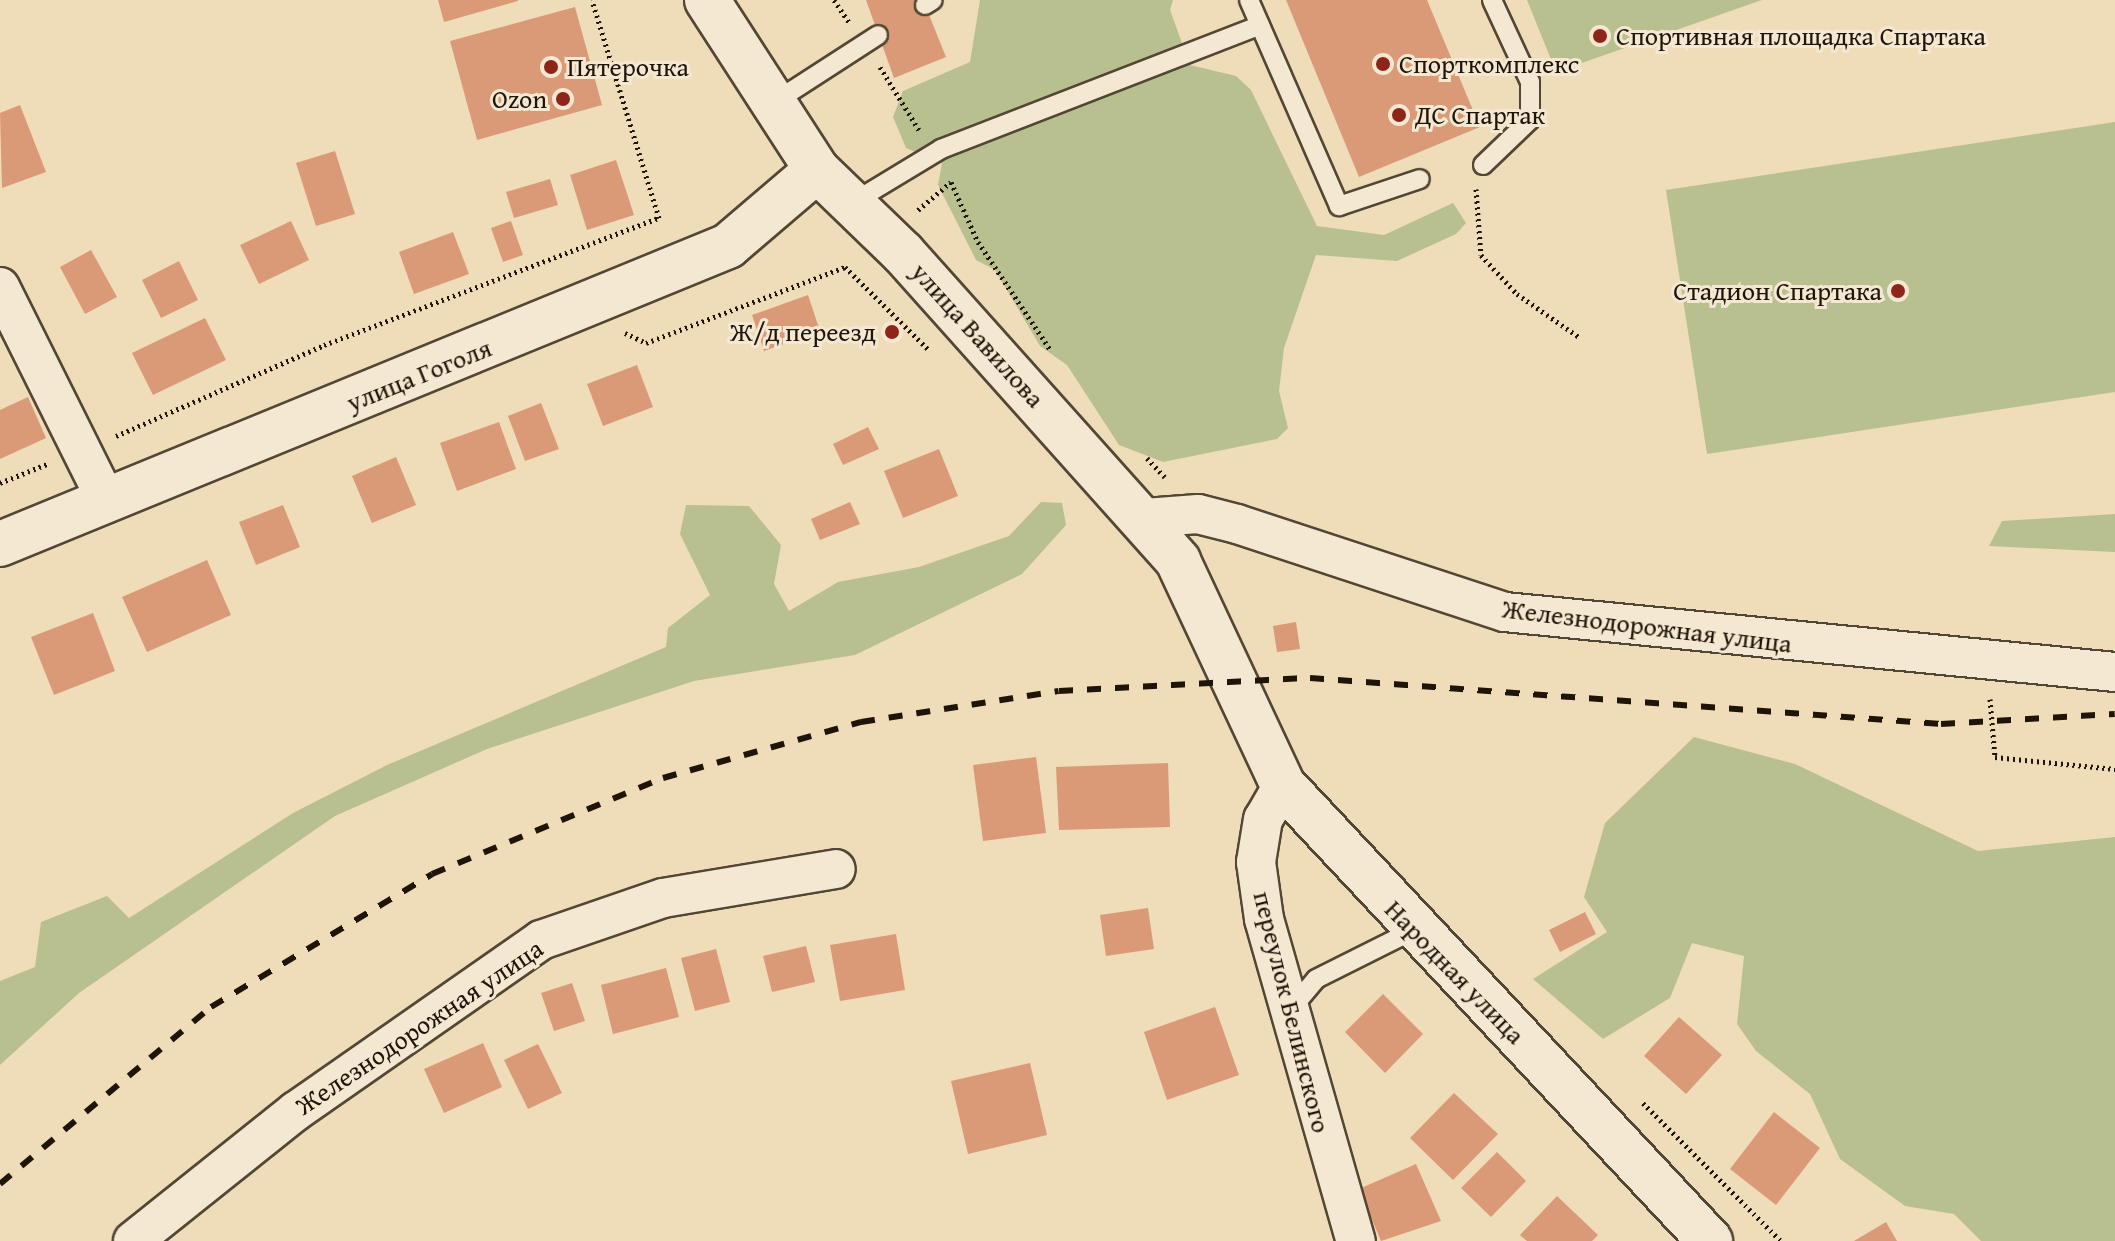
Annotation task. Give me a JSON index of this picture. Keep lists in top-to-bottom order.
{
  "streets": {
    "main road": ["улица Вавилова", "улица Гоголя", "Народная улица"],
    "street": ["Железнодорожная улица", "переулок Белинского"]
  },
  "crossings": [
    ["улица Вавилова", "улица Гоголя"],
    ["улица Вавилова", "Железнодорожная улица"],
    ["улица Вавилова", "Народная улица"],
    ["Народная улица", "переулок Белинского"]
  ],
  "places": [
    "Спортивная площадка Спартака",
    "Спорткомплекс",
    "Пятерочка",
    "Ozon",
    "ДС Спартак",
    "Стадион Спартака",
    "Ж/д переезд"
  ]
}
